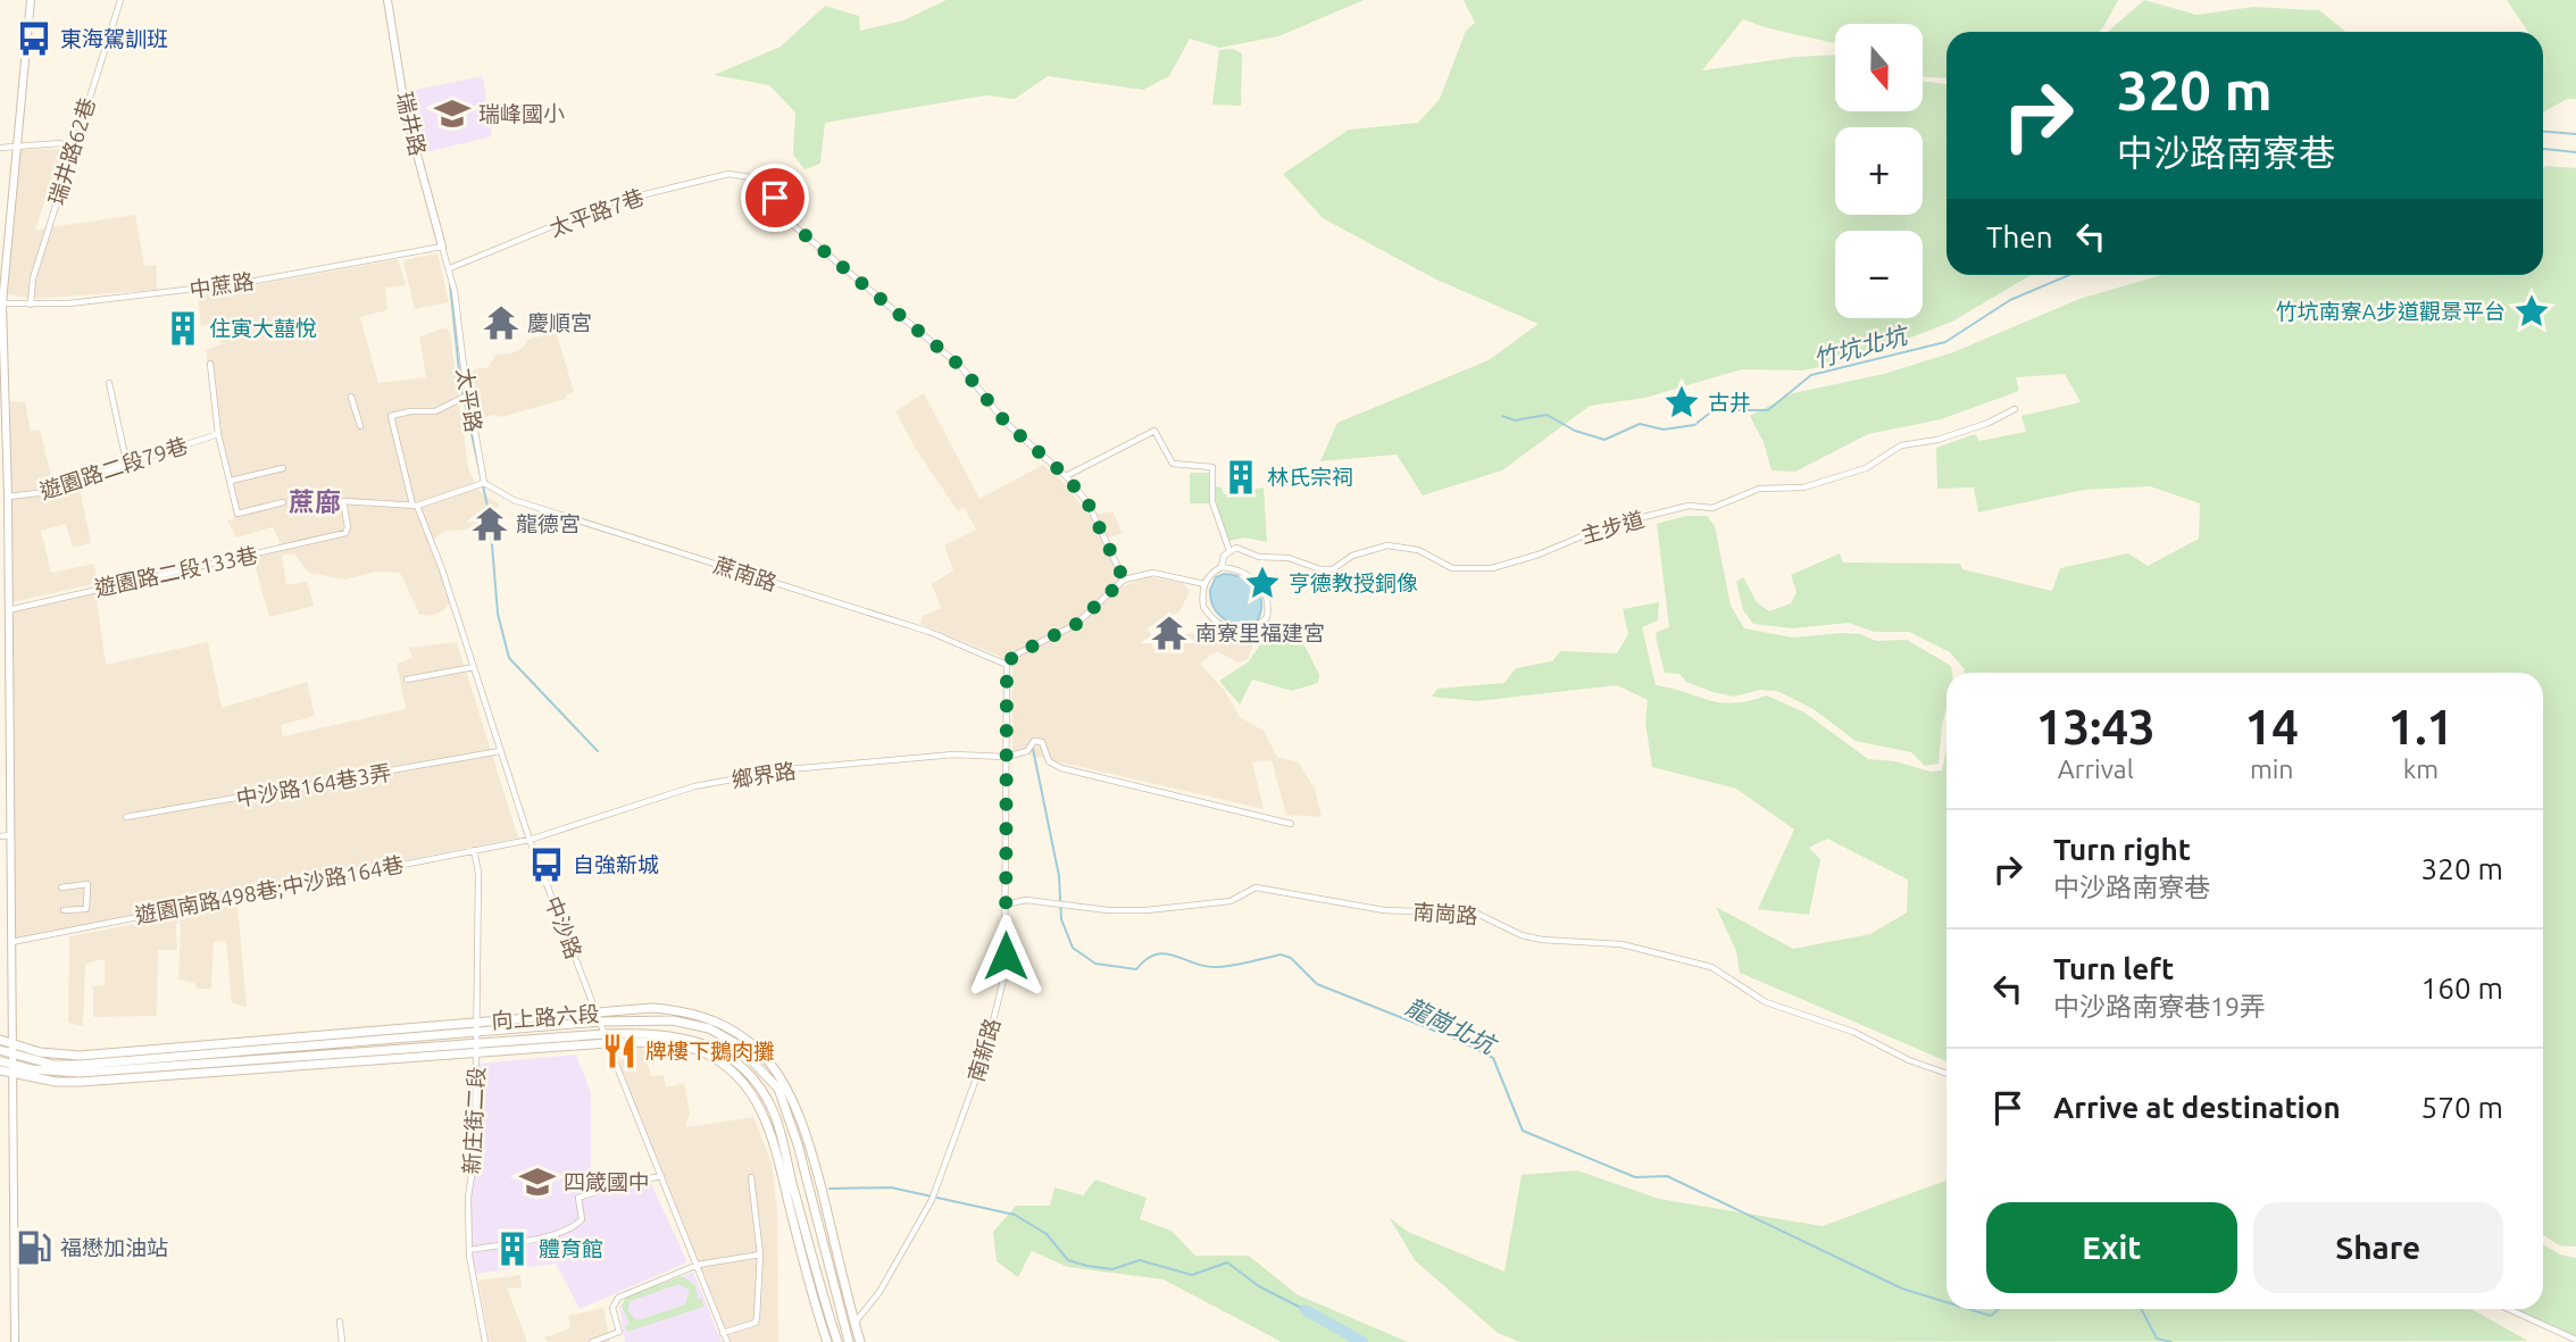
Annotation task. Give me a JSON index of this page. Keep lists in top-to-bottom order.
{
  "streets": {
    "main road": ["向上路六段"],
    "street": [
      "瑞井路",
      "瑞井路62巷",
      "太平路7巷",
      "中蔗路",
      "太平路",
      "遊園路二段79巷",
      "主步道",
      "遊園路二段133巷",
      "蔗南路",
      "鄉界路",
      "中沙路164巷3弄",
      "遊園南路498巷;中沙路164巷",
      "南崗路",
      "中沙路",
      "南新路",
      "新庄街二段"
    ]
  },
  "crossings": [
    ["瑞井路", "中蔗路"],
    ["瑞井路", "太平路"],
    ["瑞井路62巷", "中蔗路"],
    ["太平路7巷", "太平路"],
    ["中蔗路", "太平路"],
    ["太平路", "蔗南路"],
    ["太平路", "中沙路"],
    ["遊園路二段133巷", "中沙路"],
    ["蔗南路", "南新路"],
    ["鄉界路", "遊園南路498巷;中沙路164巷"],
    ["鄉界路", "中沙路"],
    ["鄉界路", "南新路"],
    ["中沙路164巷3弄", "中沙路"],
    ["遊園南路498巷;中沙路164巷", "中沙路"],
    ["遊園南路498巷;中沙路164巷", "新庄街二段"],
    ["南崗路", "南新路"],
    ["中沙路", "向上路六段"],
    ["向上路六段", "南新路"],
    ["向上路六段", "新庄街二段"]
  ],
  "districts": ["蔗廍"],
  "water": ["竹坑北坑", "龍崗北坑"],
  "places": {
    "bus stop": ["東海駕訓班", "自強新城"],
    "school or university": ["瑞峰國小", "四箴國中"],
    "place": ["竹坑南寮A步道觀景平台", "古井", "亨德教授銅像"],
    "temple": ["慶順宮", "龍德宮", "南寮里福建宮"],
    "building": ["住寅大囍悅", "林氏宗祠", "體育館"],
    "restaurant": ["牌樓下鵝肉攤"],
    "fuel station": ["福懋加油站"]
  },
  "north": "bottom",
  "page": {
    "map_buttons": ["+", "−"],
    "turn": ["320 m", "中沙路南寮巷"],
    "then": "Then",
    "eta": [
      "13:43",
      "Arrival",
      "14",
      "min",
      "1.1",
      "km"
    ],
    "list": [
      {
        "name": "Turn right",
        "note": "中沙路南寮巷",
        "value": "320 m"
      },
      {
        "name": "Turn left",
        "note": "中沙路南寮巷19弄",
        "value": "160 m"
      },
      {
        "name": "Arrive at destination",
        "value": "570 m"
      }
    ],
    "buttons": ["Exit", "Share"]
  }
}
